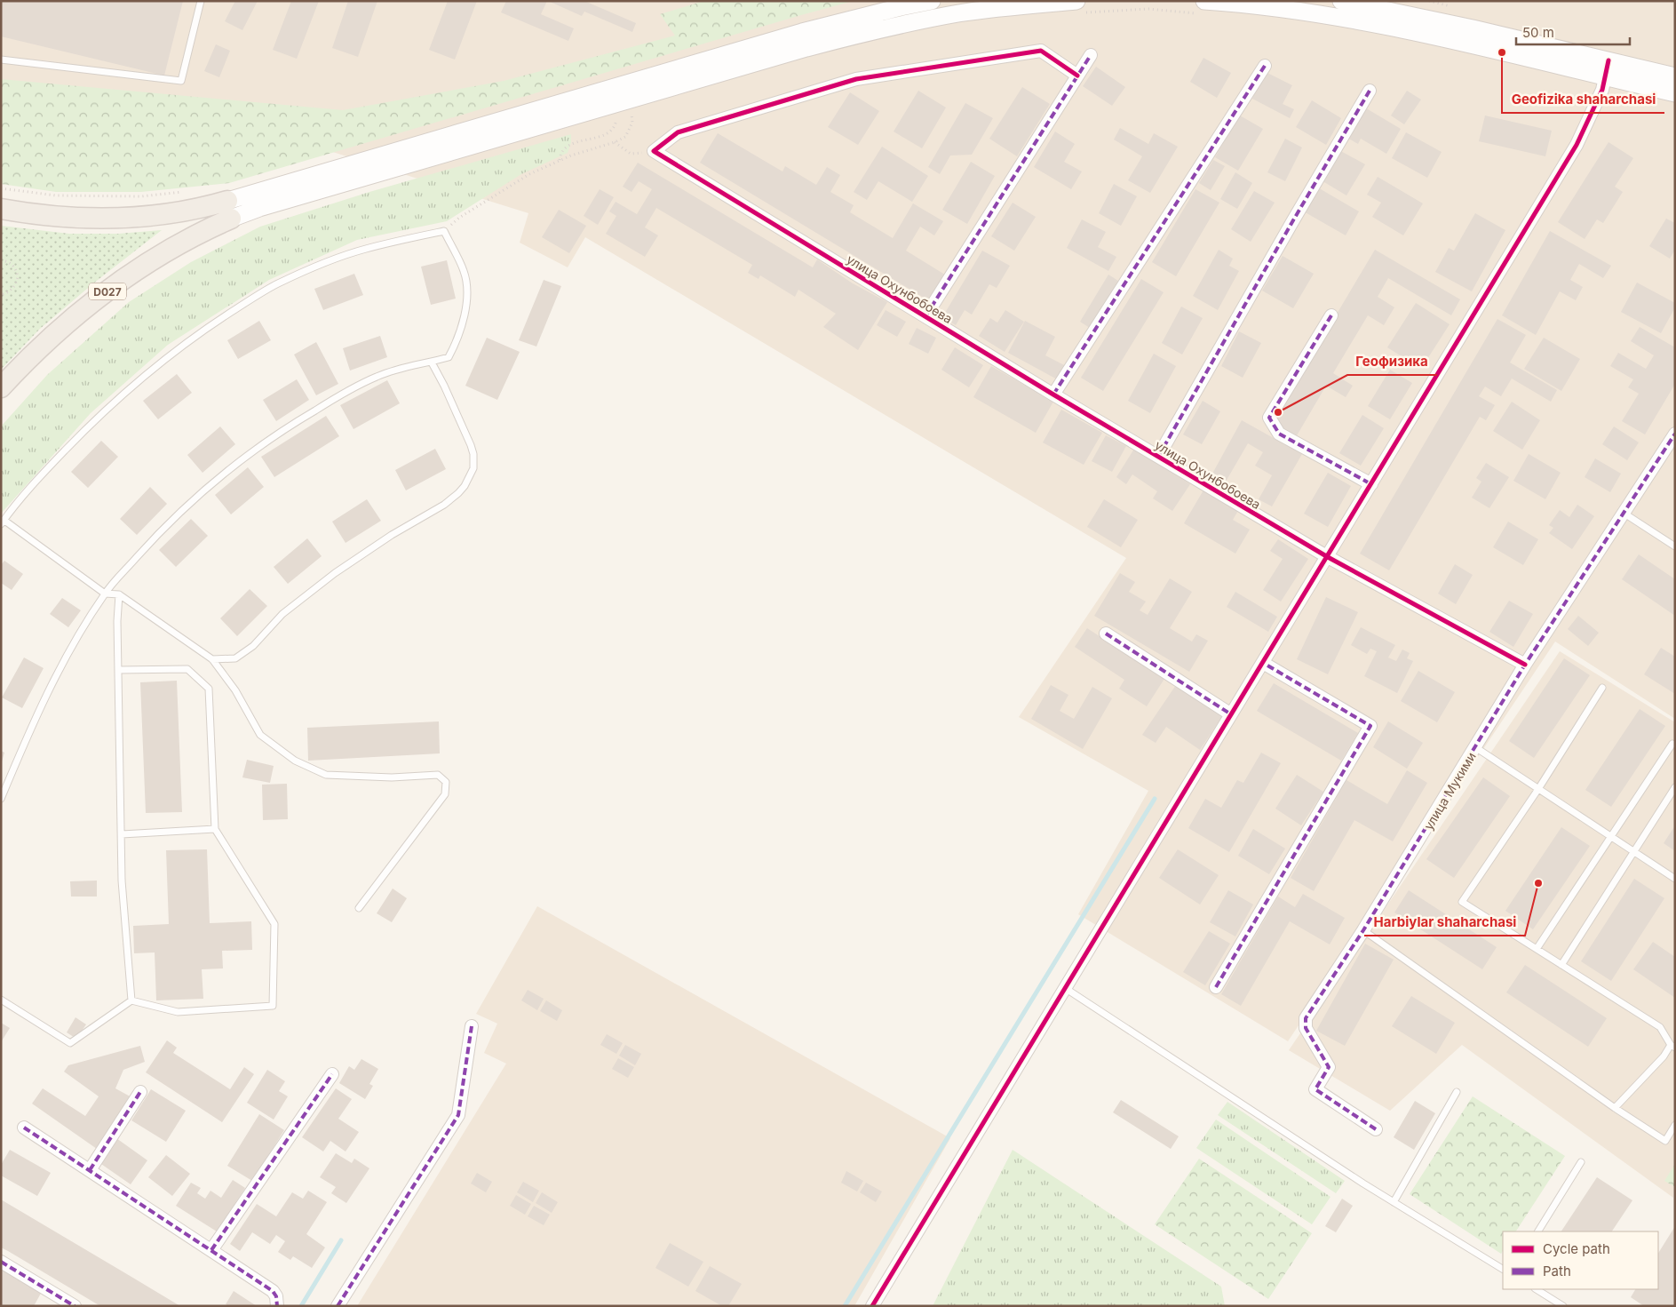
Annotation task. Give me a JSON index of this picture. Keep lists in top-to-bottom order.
{
  "streets": {
    "highway": ["D027"],
    "street": ["улица Охунбобоева", "улица Мукими"]
  },
  "crossings": [
    ["улица Охунбобоева", "улица Мукими"]
  ],
  "places": ["Geofizika shaharchasi", "Геофизика", "Harbiylar shaharchasi"],
  "legend": ["Cycle path", "Path"],
  "scale_bar": "50 m"
}
